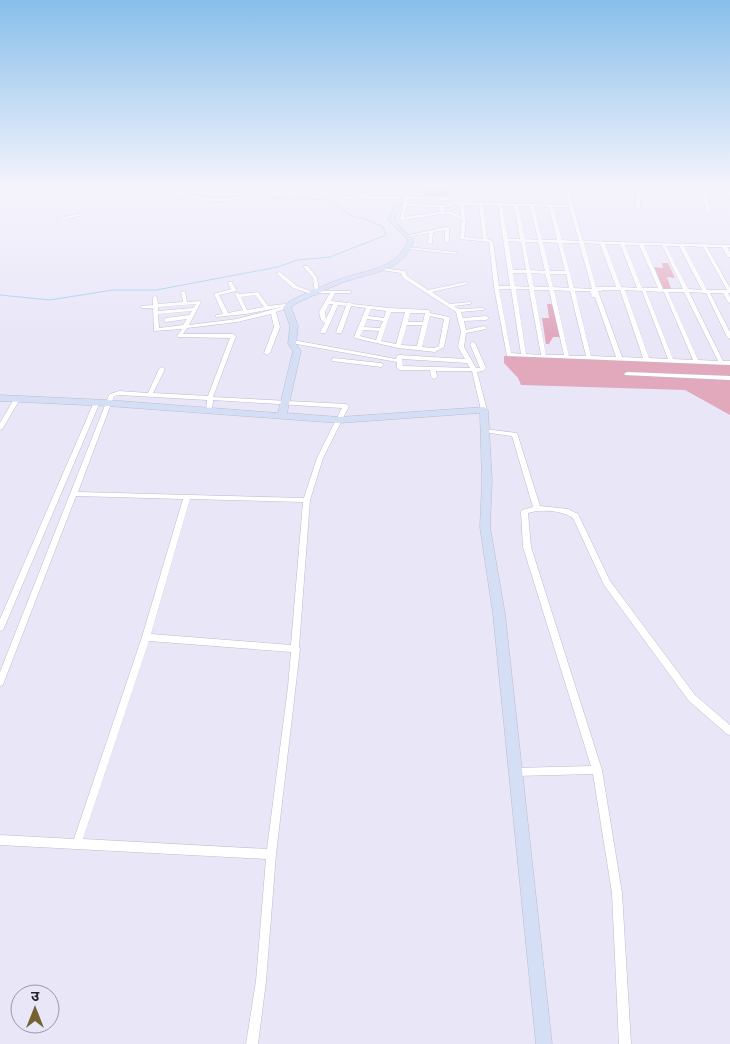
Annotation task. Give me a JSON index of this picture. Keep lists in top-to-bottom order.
{
  "north": "top"
}
